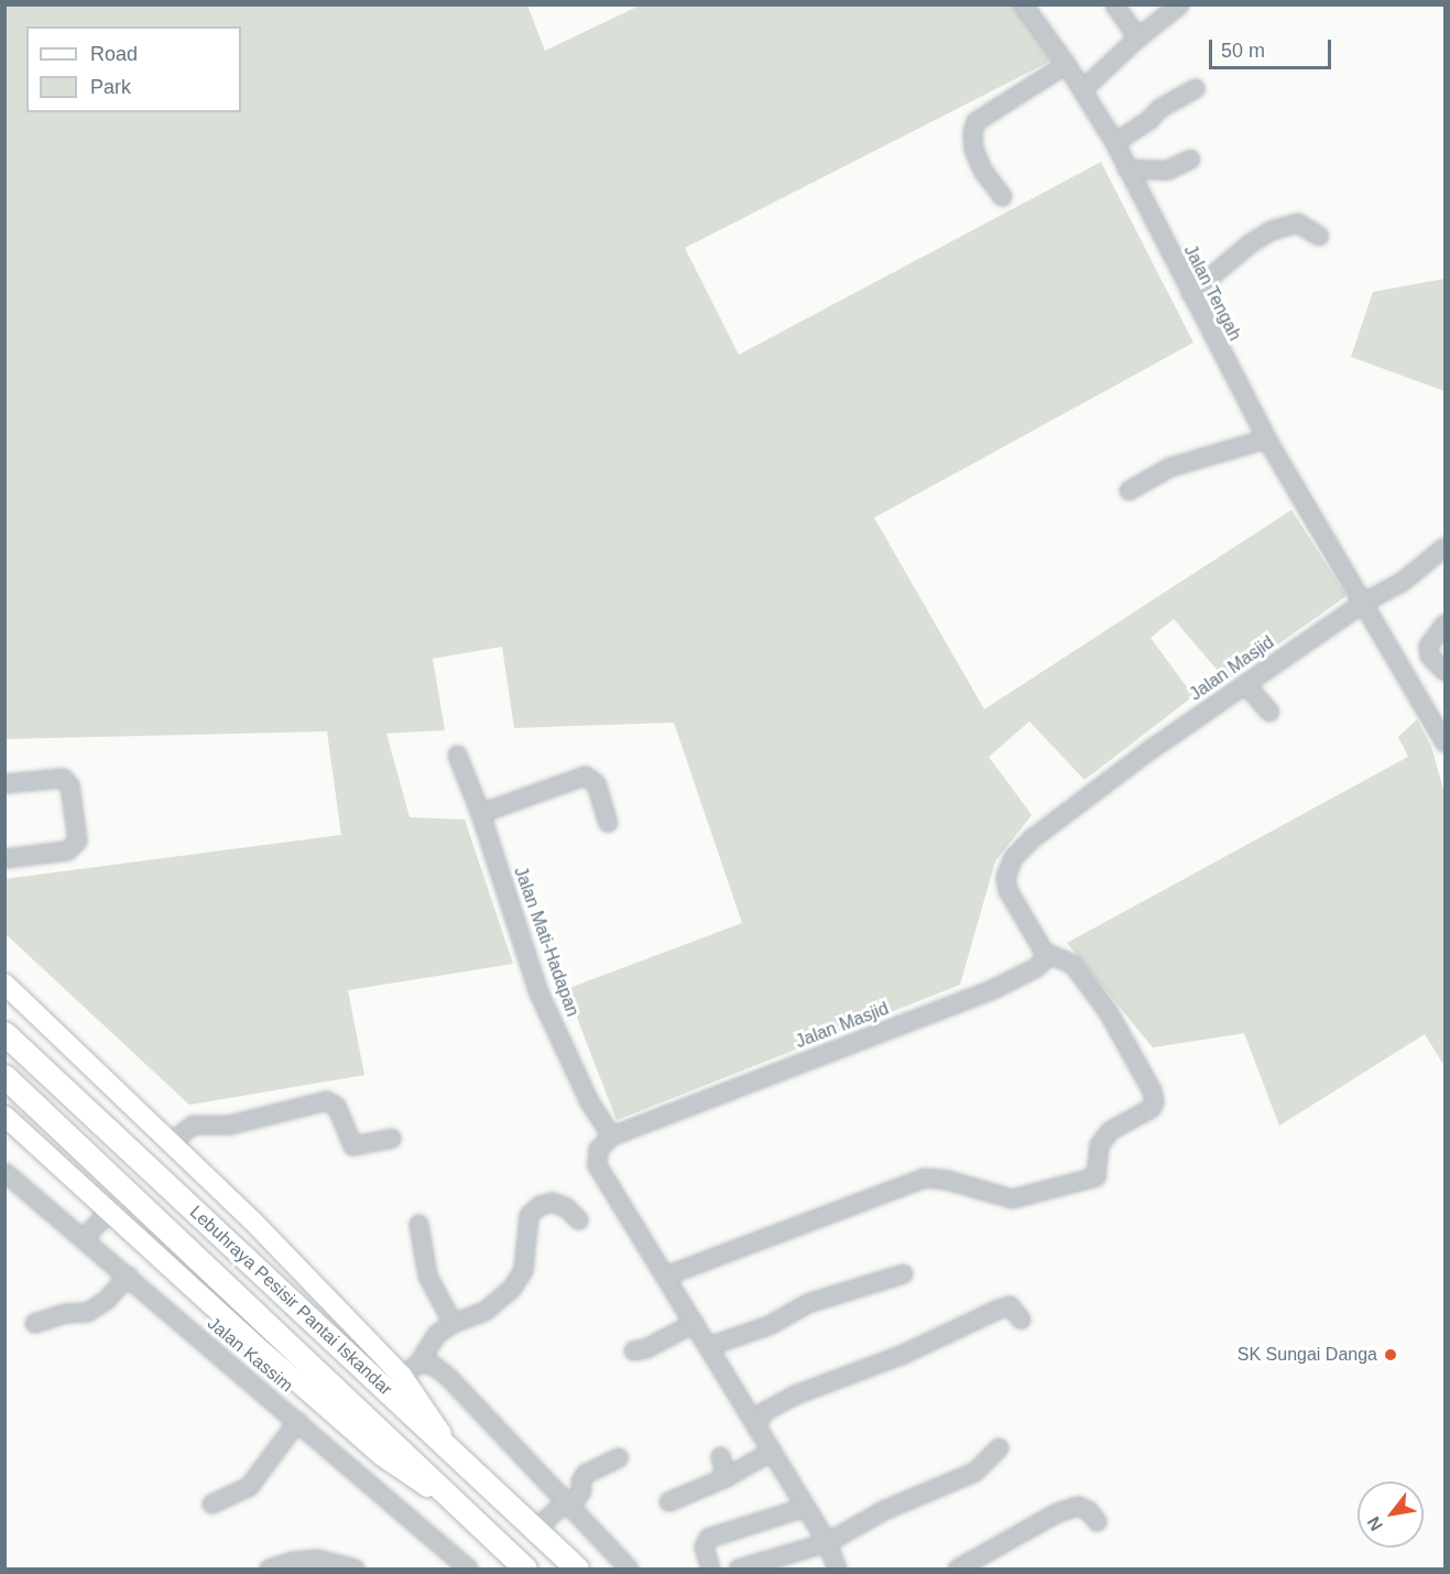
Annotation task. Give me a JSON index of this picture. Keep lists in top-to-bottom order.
{
  "streets": {
    "highway": ["Lebuhraya Pesisir Pantai Iskandar"],
    "street": [
      "Jalan Tengah",
      "Jalan Masjid",
      "Jalan Mati-Hadapan",
      "Jalan Kassim"
    ]
  },
  "crossings": [
    ["Jalan Tengah", "Jalan Masjid"],
    ["Jalan Masjid", "Jalan Mati-Hadapan"]
  ],
  "places": ["SK Sungai Danga"],
  "legend": ["Road", "Park"],
  "scale_bar": "50 m",
  "north": "bottom left"
}
